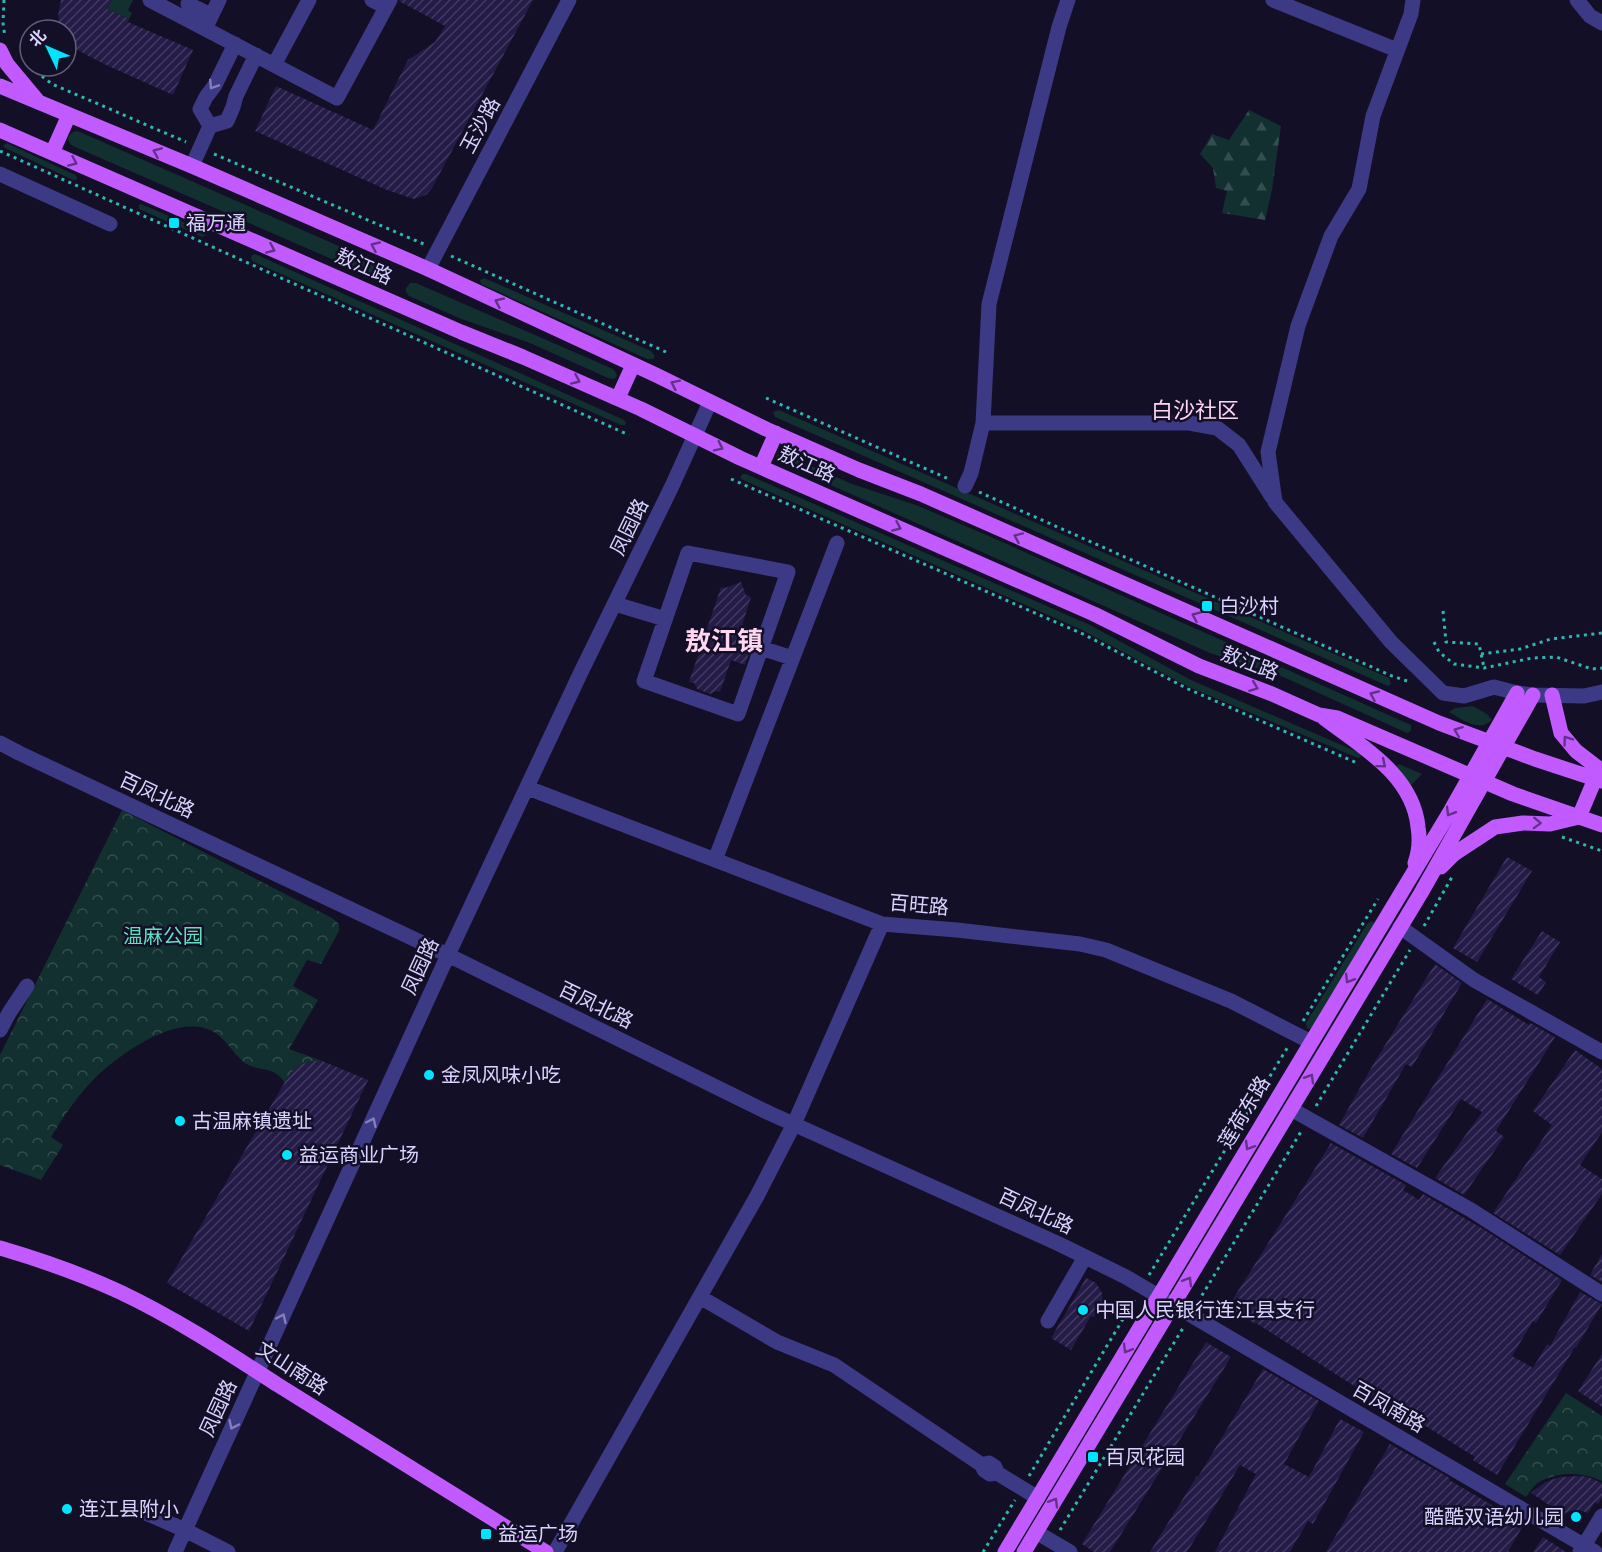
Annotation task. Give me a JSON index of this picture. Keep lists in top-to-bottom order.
{
  "streets": {
    "main road": ["敖江路", "莲荷东路", "文山南路"],
    "street": [
      "玉沙路",
      "凤园路",
      "百凤北路",
      "百旺路",
      "百凤南路"
    ]
  },
  "crossings": [
    ["玉沙路", "敖江路"],
    ["敖江路", "凤园路"],
    ["敖江路", "莲荷东路"],
    ["凤园路", "百凤北路"],
    ["凤园路", "百旺路"],
    ["凤园路", "文山南路"],
    ["百凤北路", "莲荷东路"],
    ["百凤北路", "百凤南路"],
    ["百旺路", "莲荷东路"],
    ["莲荷东路", "百凤南路"]
  ],
  "districts": ["白沙社区", "敖江镇"],
  "parks": ["温麻公园"],
  "places": {
    "transit": [
      "福万通",
      "白沙村",
      "百凤花园",
      "益运广场"
    ],
    "other": [
      "金凤风味小吃",
      "古温麻镇遗址",
      "益运商业广场",
      "中国人民银行连江县支行",
      "连江县附小",
      "酷酷双语幼儿园"
    ]
  },
  "north": "top left"
}
